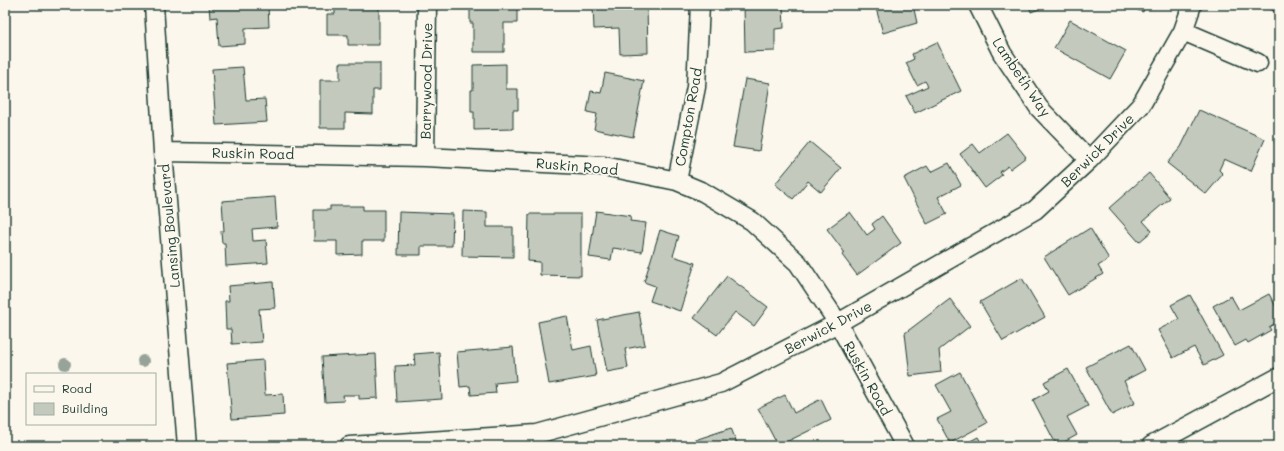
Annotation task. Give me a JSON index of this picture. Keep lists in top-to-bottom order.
{
  "streets": {
    "street": [
      "Lambeth Way",
      "Barrywood Drive",
      "Compton Road",
      "Berwick Drive",
      "Ruskin Road",
      "Lansing Boulevard"
    ]
  },
  "crossings": [
    ["Lambeth Way", "Berwick Drive"],
    ["Barrywood Drive", "Ruskin Road"],
    ["Compton Road", "Ruskin Road"],
    ["Berwick Drive", "Ruskin Road"],
    ["Ruskin Road", "Lansing Boulevard"]
  ],
  "legend": ["Road", "Building"]
}
